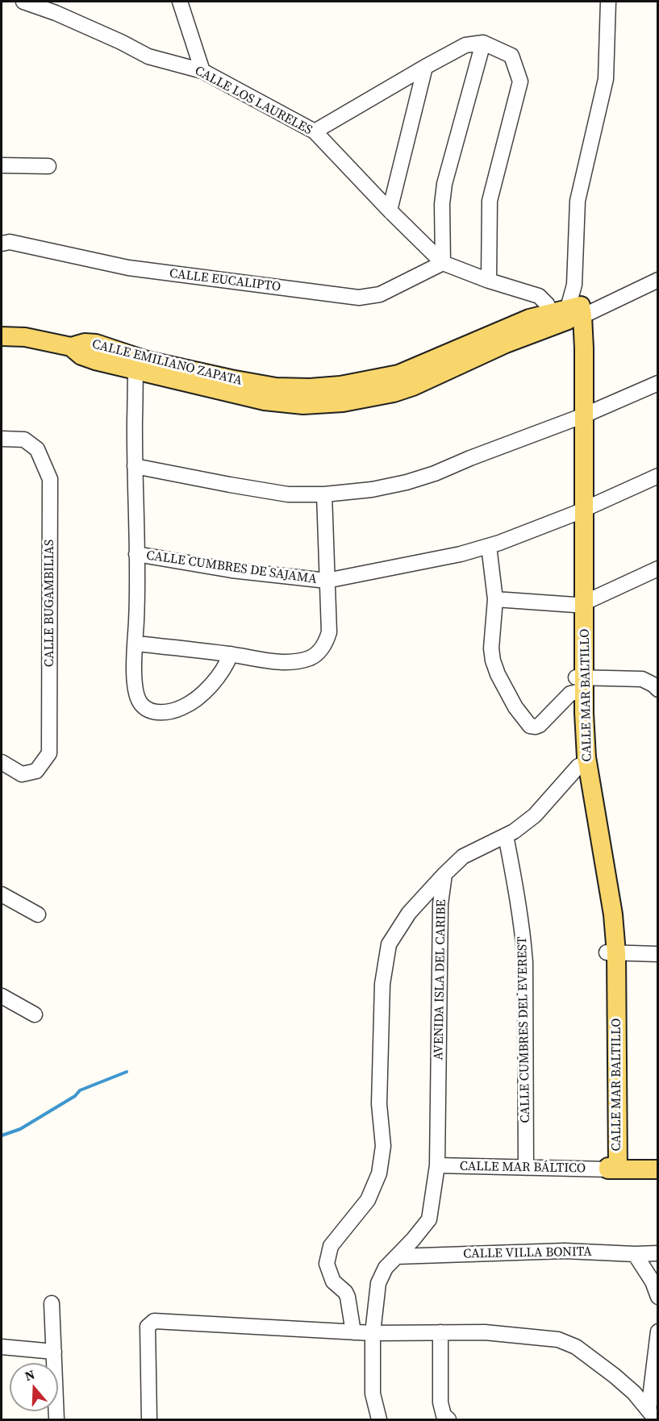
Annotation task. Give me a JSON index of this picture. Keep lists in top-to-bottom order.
{
  "streets": {
    "main road": ["CALLE EMILIANO ZAPATA", "CALLE MAR BALTILLO"],
    "street": [
      "CALLE LOS LAURELES",
      "CALLE EUCALIPTO",
      "CALLE CUMBRES DE SAJAMA",
      "CALLE BUGAMBILIAS",
      "AVENIDA ISLA DEL CARIBE",
      "CALLE CUMBRES DEL EVEREST",
      "CALLE MAR BÁLTICO",
      "CALLE VILLA BONITA"
    ]
  },
  "crossings": [
    ["CALLE LOS LAURELES", "CALLE EUCALIPTO"],
    ["CALLE EMILIANO ZAPATA", "CALLE MAR BALTILLO"],
    ["CALLE CUMBRES DE SAJAMA", "CALLE MAR BALTILLO"],
    ["CALLE MAR BALTILLO", "CALLE MAR BÁLTICO"],
    ["AVENIDA ISLA DEL CARIBE", "CALLE MAR BÁLTICO"],
    ["AVENIDA ISLA DEL CARIBE", "CALLE VILLA BONITA"],
    ["CALLE CUMBRES DEL EVEREST", "CALLE MAR BÁLTICO"]
  ],
  "north": "top"
}
